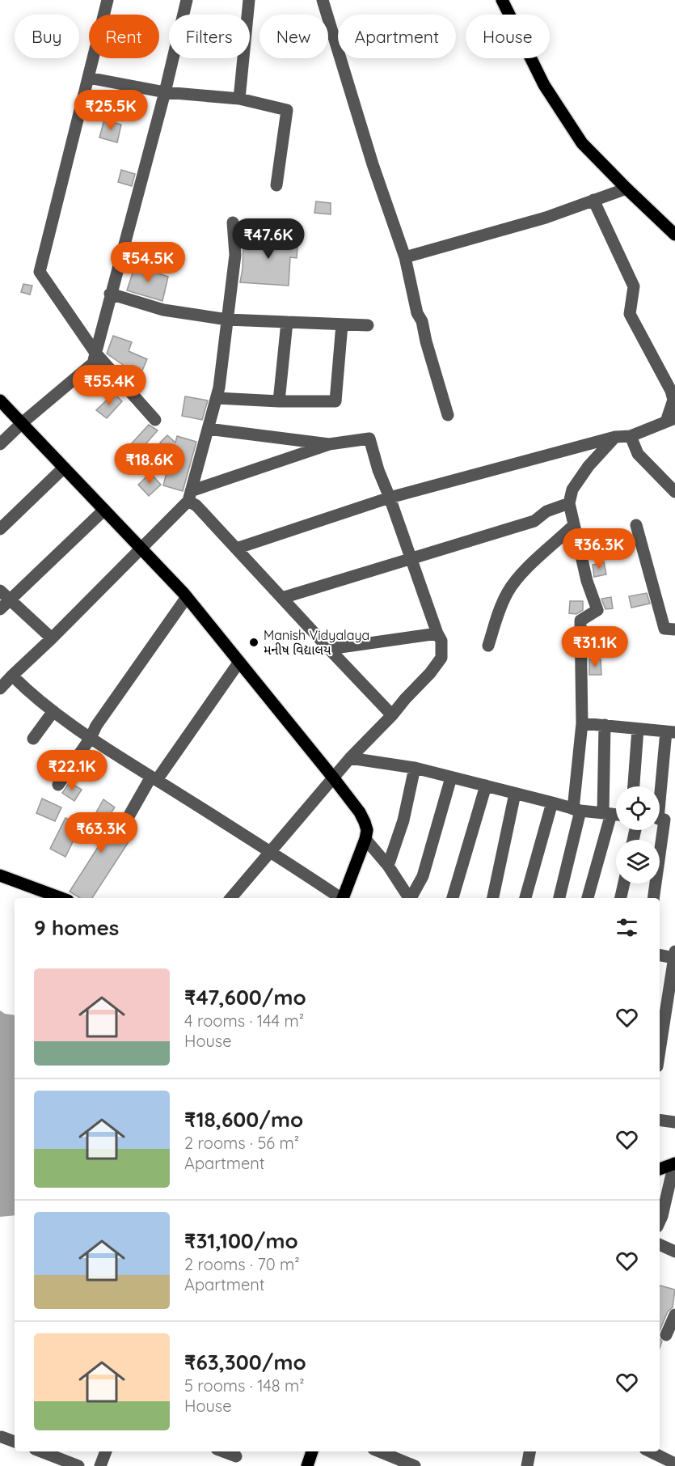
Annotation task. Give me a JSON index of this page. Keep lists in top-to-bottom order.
{
  "places": ["Manish Vidyalaya મનીષ વિદ્યાલય"],
  "page": {
    "chip": [
      "Buy",
      "Rent",
      "Filters",
      "New",
      "Apartment",
      "House"
    ],
    "price": [
      "₹25.5K",
      "₹47.6K",
      "₹54.5K",
      "₹55.4K",
      "₹18.6K",
      "₹36.3K",
      "₹31.1K",
      "₹22.1K",
      "₹63.3K"
    ],
    "heading": "9 homes",
    "list": [
      {
        "name": "₹47,600/mo",
        "note": "4 rooms · 144 m² · House"
      },
      {
        "name": "₹18,600/mo",
        "note": "2 rooms · 56 m² · Apartment"
      },
      {
        "name": "₹31,100/mo",
        "note": "2 rooms · 70 m² · Apartment"
      },
      {
        "name": "₹63,300/mo",
        "note": "5 rooms · 148 m² · House"
      }
    ]
  }
}
